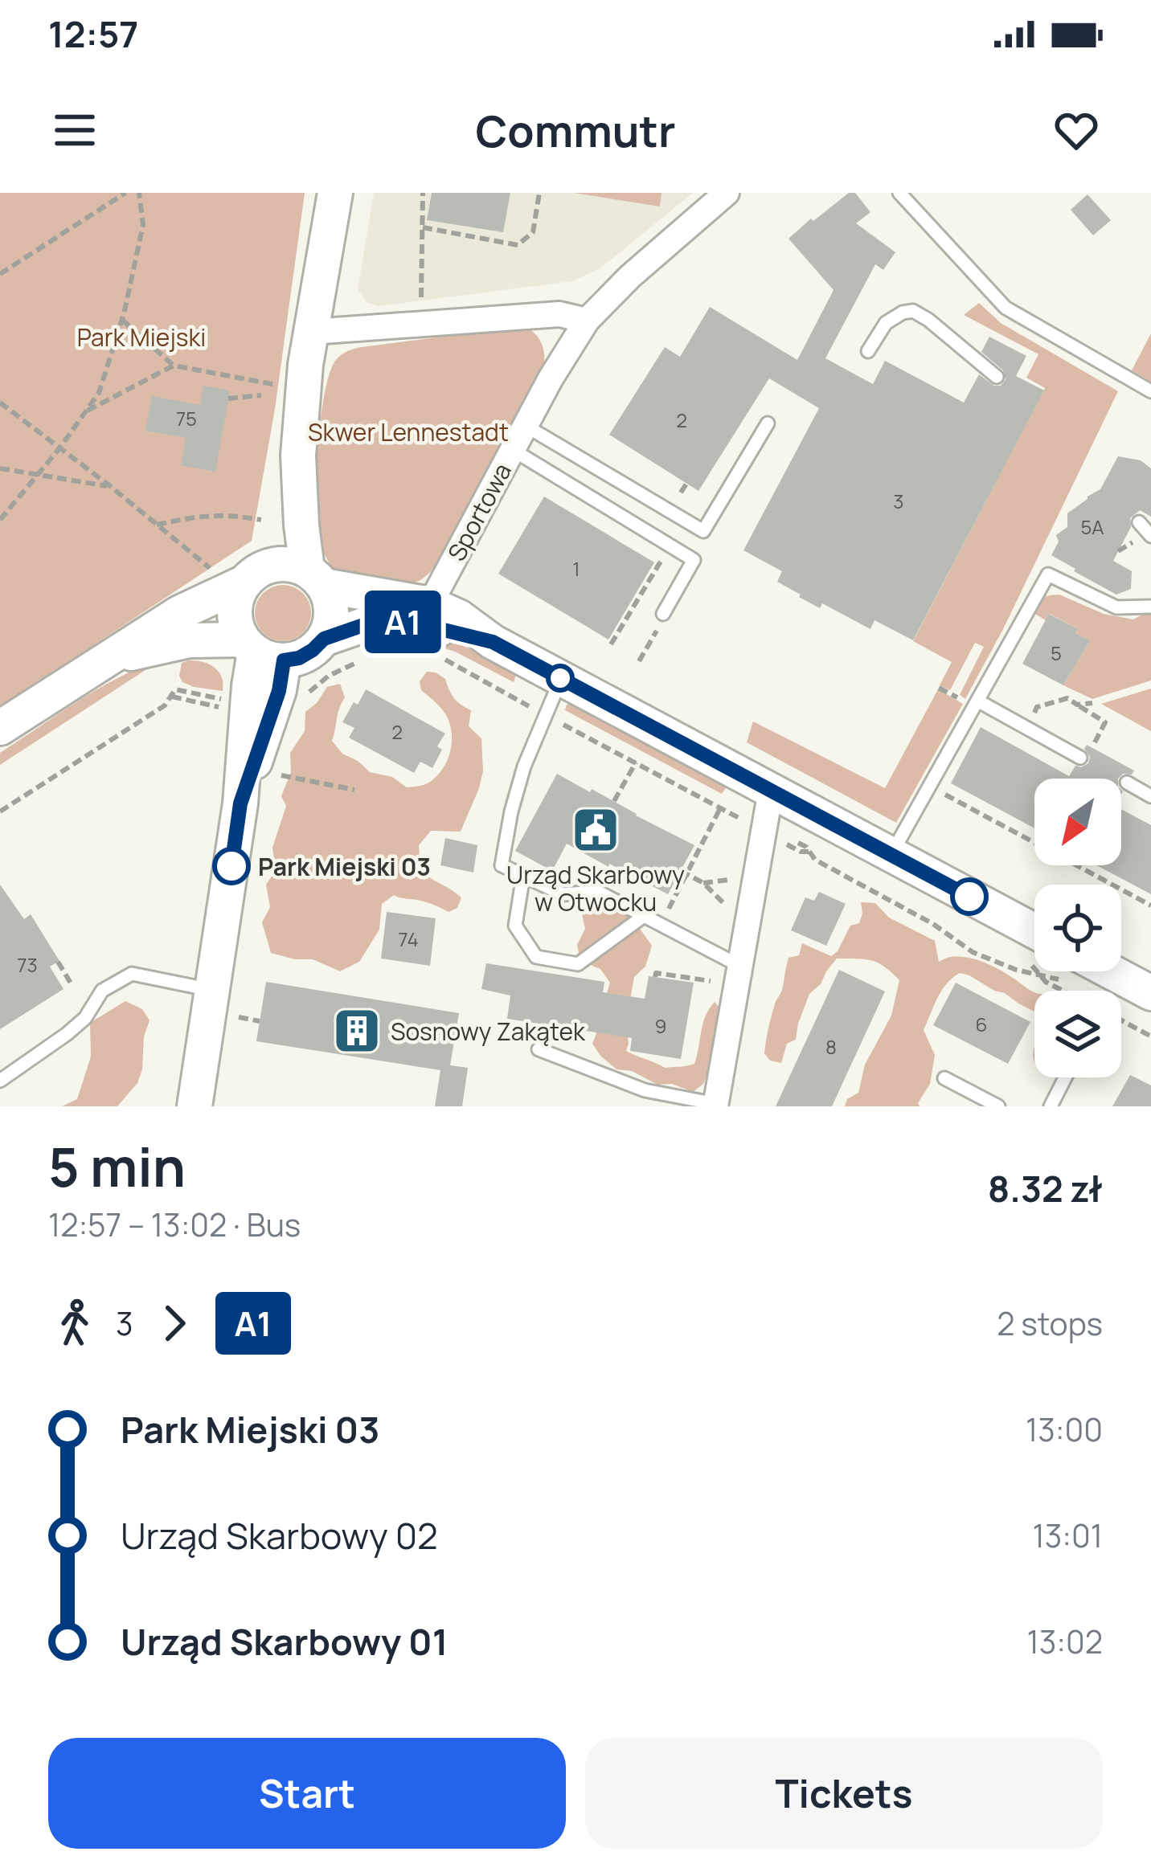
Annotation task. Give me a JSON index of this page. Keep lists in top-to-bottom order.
{
  "streets": {
    "street": ["Sportowa"]
  },
  "parks": ["Park Miejski", "Skwer Lennestadt"],
  "places": {
    "public building": ["Urząd Skarbowy w Otwocku"],
    "other": ["Park Miejski 03"],
    "building": ["Sosnowy Zakątek"]
  },
  "lines": ["bus line A1"],
  "house_numbers": [
    "75",
    "2",
    "3",
    "5A",
    "1",
    "5",
    "2",
    "74",
    "73",
    "6",
    "9",
    "8"
  ],
  "north": "bottom left",
  "page": {
    "status": "12:57",
    "header": "Commutr",
    "on_map": "A1",
    "heading": ["5 min", "12:57 – 13:02 · Bus", "8.32 zł"],
    "legs": ["3", "A1", "2 stops"],
    "list": [
      {
        "name": "Park Miejski 03",
        "value": "13:00"
      },
      {
        "name": "Urząd Skarbowy 02",
        "value": "13:01"
      },
      {
        "name": "Urząd Skarbowy 01",
        "value": "13:02"
      }
    ],
    "buttons": ["Start", "Tickets"]
  }
}
